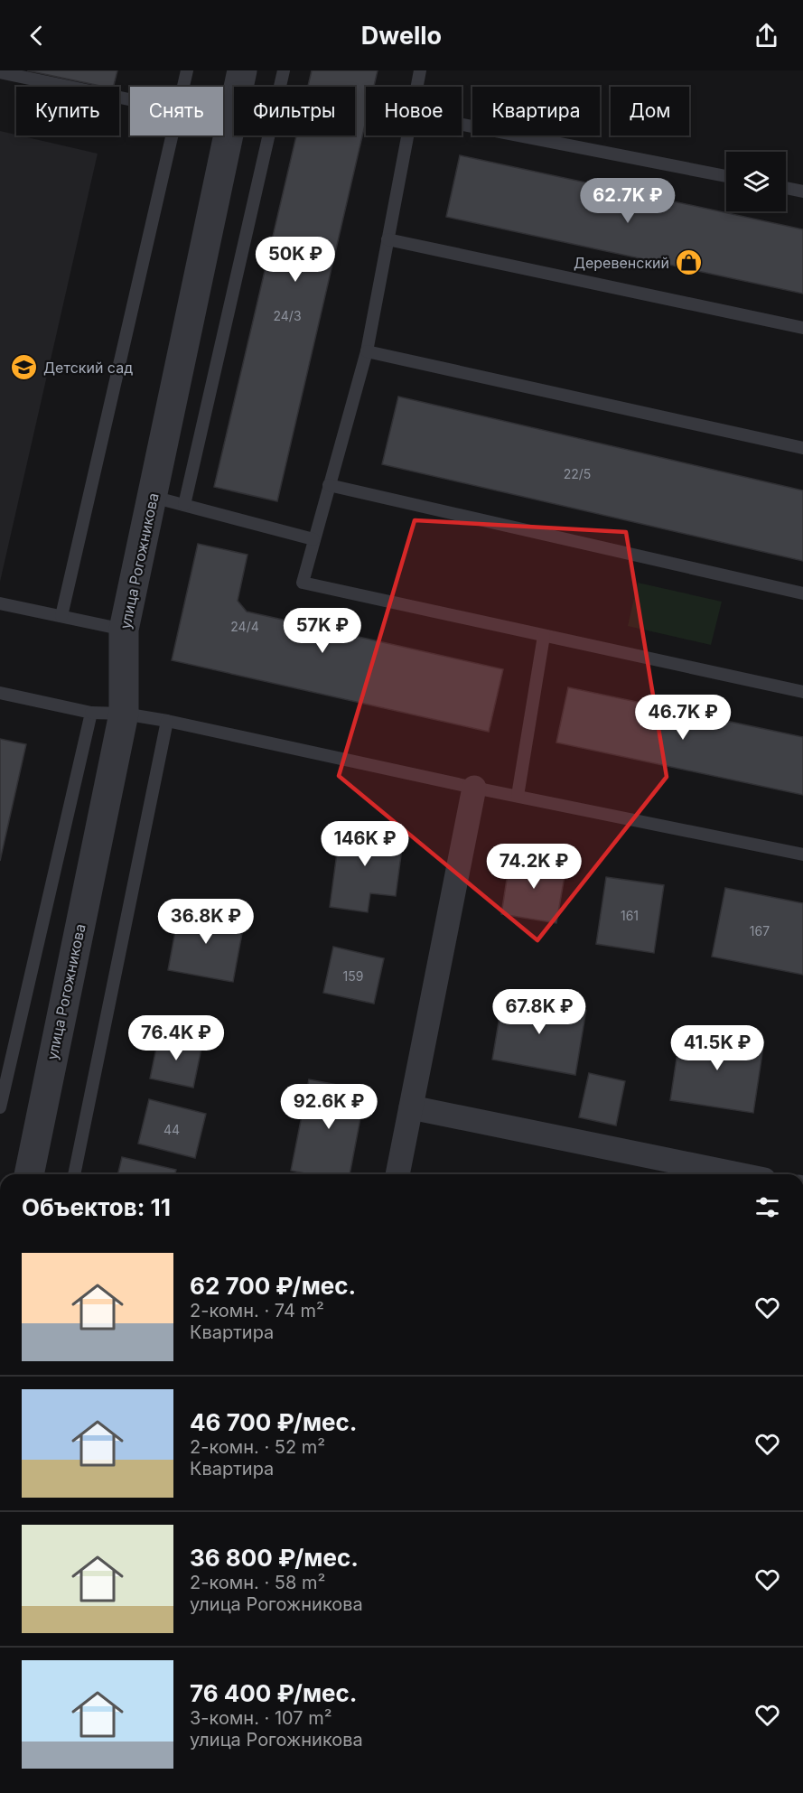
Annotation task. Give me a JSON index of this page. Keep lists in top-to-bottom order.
{
  "streets": {
    "street": ["улица Рогожникова"]
  },
  "places": {
    "shop": ["Деревенский"],
    "school or university": ["Детский сад"]
  },
  "house_numbers": [
    "24/3",
    "22/5",
    "24/4",
    "161",
    "167",
    "159",
    "44"
  ],
  "page": {
    "header": "Dwello",
    "chip": [
      "Купить",
      "Снять",
      "Фильтры",
      "Новое",
      "Квартира",
      "Дом"
    ],
    "price": [
      "62.7K ₽",
      "50K ₽",
      "57K ₽",
      "46.7K ₽",
      "146K ₽",
      "74.2K ₽",
      "36.8K ₽",
      "67.8K ₽",
      "76.4K ₽",
      "41.5K ₽",
      "92.6K ₽"
    ],
    "heading": "Объектов: 11",
    "list": [
      {
        "name": "62 700 ₽/мес.",
        "note": "2-комн. · 74 m² · Квартира"
      },
      {
        "name": "46 700 ₽/мес.",
        "note": "2-комн. · 52 m² · Квартира"
      },
      {
        "name": "36 800 ₽/мес.",
        "note": "2-комн. · 58 m² · улица Рогожникова"
      },
      {
        "name": "76 400 ₽/мес.",
        "note": "3-комн. · 107 m² · улица Рогожникова"
      }
    ]
  }
}
